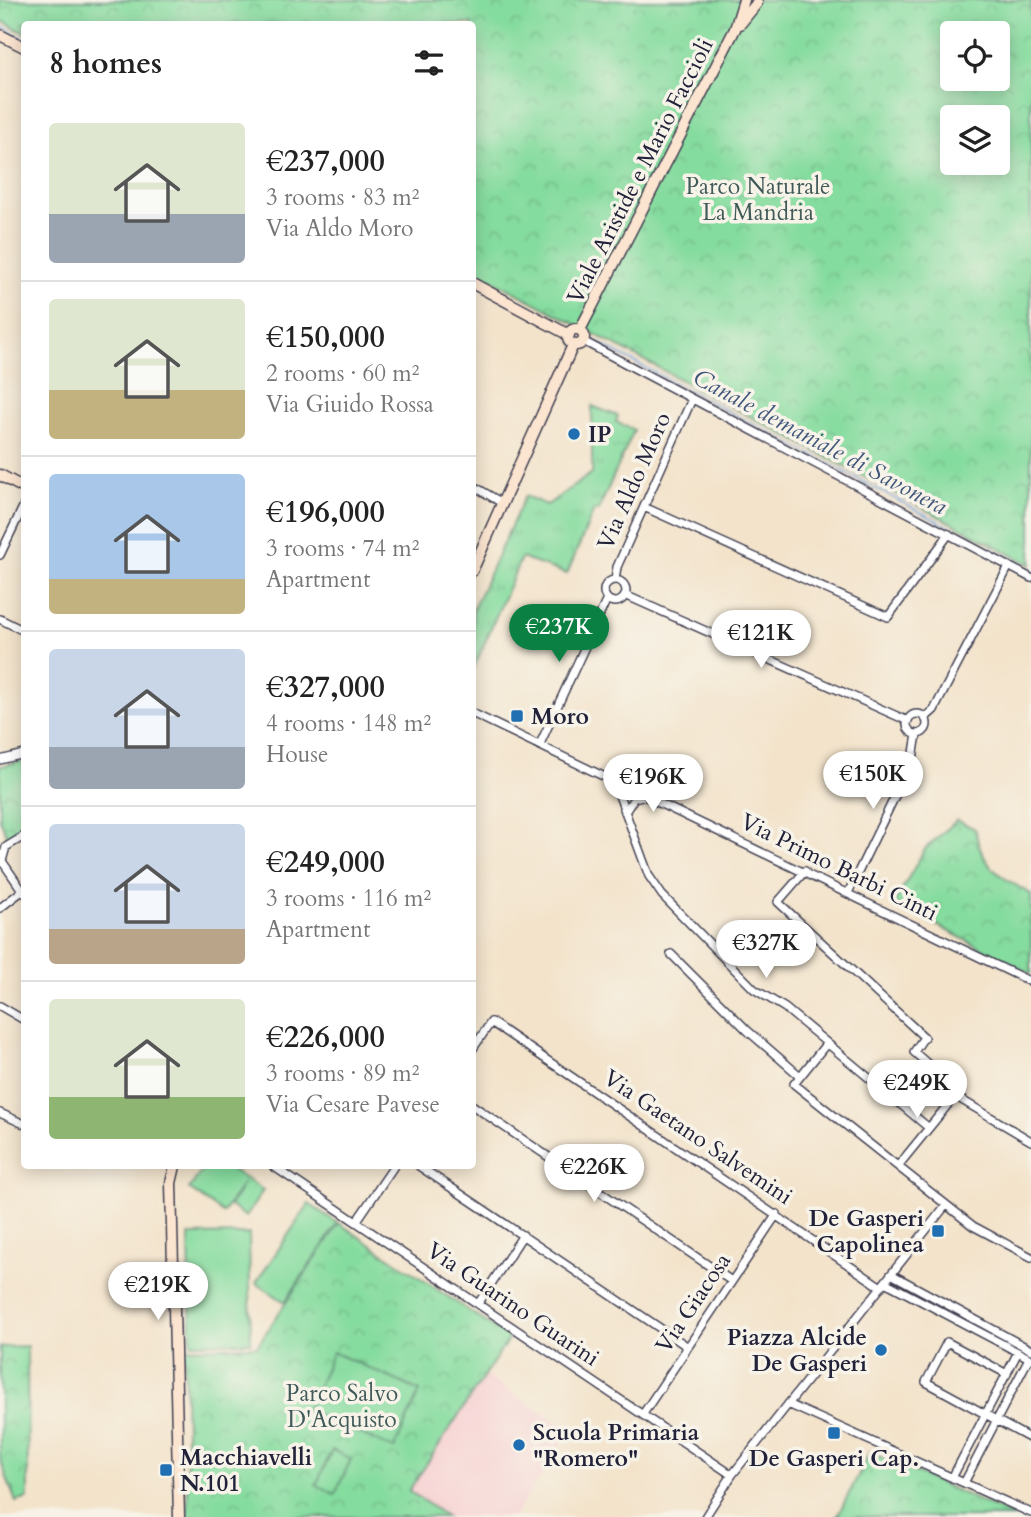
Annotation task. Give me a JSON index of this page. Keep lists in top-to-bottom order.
{
  "streets": {
    "street": [
      "Viale Aristide e Mario Faccioli",
      "Via Aldo Moro",
      "Via Primo Barbi Cinti",
      "Via Gaetano Salvemini",
      "Via Giacosa",
      "Via Guarino Guarini"
    ]
  },
  "crossings": [
    ["Via Gaetano Salvemini", "Via Giacosa"],
    ["Via Giacosa", "Via Guarino Guarini"]
  ],
  "water": ["Canale demaniale di Savonera"],
  "parks": ["Parco Naturale La Mandria", "Parco Salvo D'Acquisto"],
  "places": {
    "other": ["IP", "Piazza Alcide De Gasperi", "Scuola Primaria \"Romero\""],
    "transit": [
      "Moro",
      "De Gasperi Capolinea",
      "De Gasperi Cap.",
      "Macchiavelli N.101"
    ]
  },
  "page": {
    "heading": "8 homes",
    "list": [
      {
        "name": "€237,000",
        "note": "3 rooms · 83 m² · Via Aldo Moro"
      },
      {
        "name": "€150,000",
        "note": "2 rooms · 60 m² · Via Giuido Rossa"
      },
      {
        "name": "€196,000",
        "note": "3 rooms · 74 m² · Apartment"
      },
      {
        "name": "€327,000",
        "note": "4 rooms · 148 m² · House"
      },
      {
        "name": "€249,000",
        "note": "3 rooms · 116 m² · Apartment"
      },
      {
        "name": "€226,000",
        "note": "3 rooms · 89 m² · Via Cesare Pavese"
      }
    ],
    "price": [
      "€237K",
      "€121K",
      "€150K",
      "€196K",
      "€327K",
      "€249K",
      "€226K",
      "€219K"
    ]
  }
}
